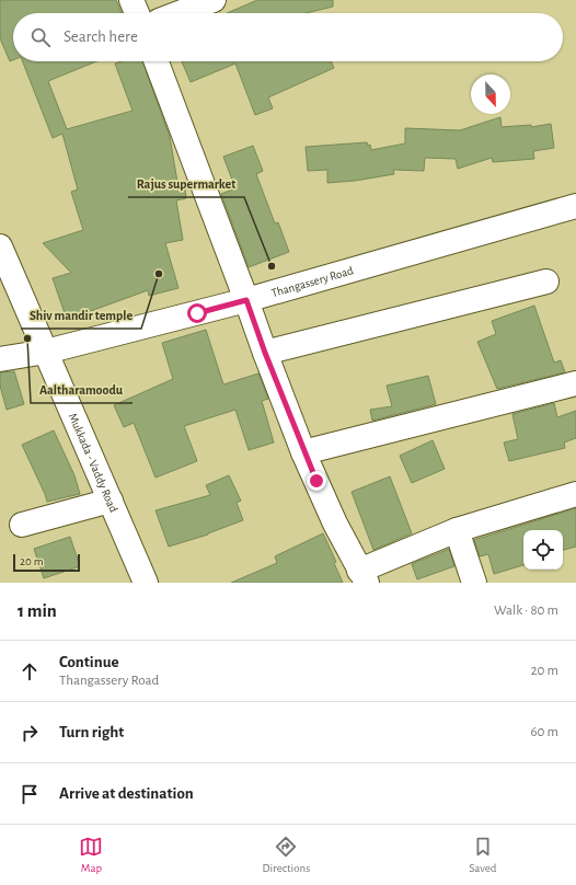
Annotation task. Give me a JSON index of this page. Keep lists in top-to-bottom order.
{
  "streets": {
    "street": ["Thangassery Road", "Mukkada - Vaddy Road"]
  },
  "crossings": [
    ["Thangassery Road", "Mukkada - Vaddy Road"]
  ],
  "places": ["Rajus supermarket", "Shiv mandir temple", "Aaltharamoodu"],
  "scale_bar": "20 m",
  "north": "bottom",
  "page": {
    "search": "Search here",
    "scale": "20 m",
    "heading": ["1 min", "Walk · 80 m"],
    "list": [
      ["Continue", "Thangassery Road", "20 m"],
      ["Turn right", "60 m"],
      "Arrive at destination"
    ],
    "nav": ["Map", "Directions", "Saved"]
  }
}
